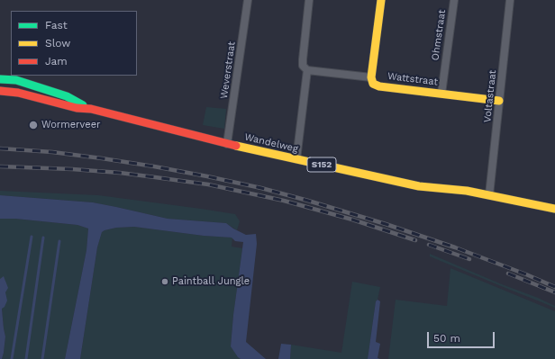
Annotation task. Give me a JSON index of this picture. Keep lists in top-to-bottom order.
{
  "streets": {
    "main road": ["Wattstraat", "Wandelweg", "S152"],
    "street": ["Ohmstraat", "Weverstraat", "Voltastraat"]
  },
  "crossings": [
    ["Ohmstraat", "Wattstraat"],
    ["Weverstraat", "Wandelweg"],
    ["Wattstraat", "Voltastraat"],
    ["Voltastraat", "Wandelweg"]
  ],
  "places": ["Wormerveer", "Paintball Jungle"],
  "legend": ["Fast", "Slow", "Jam"],
  "scale_bar": "50 m"
}
